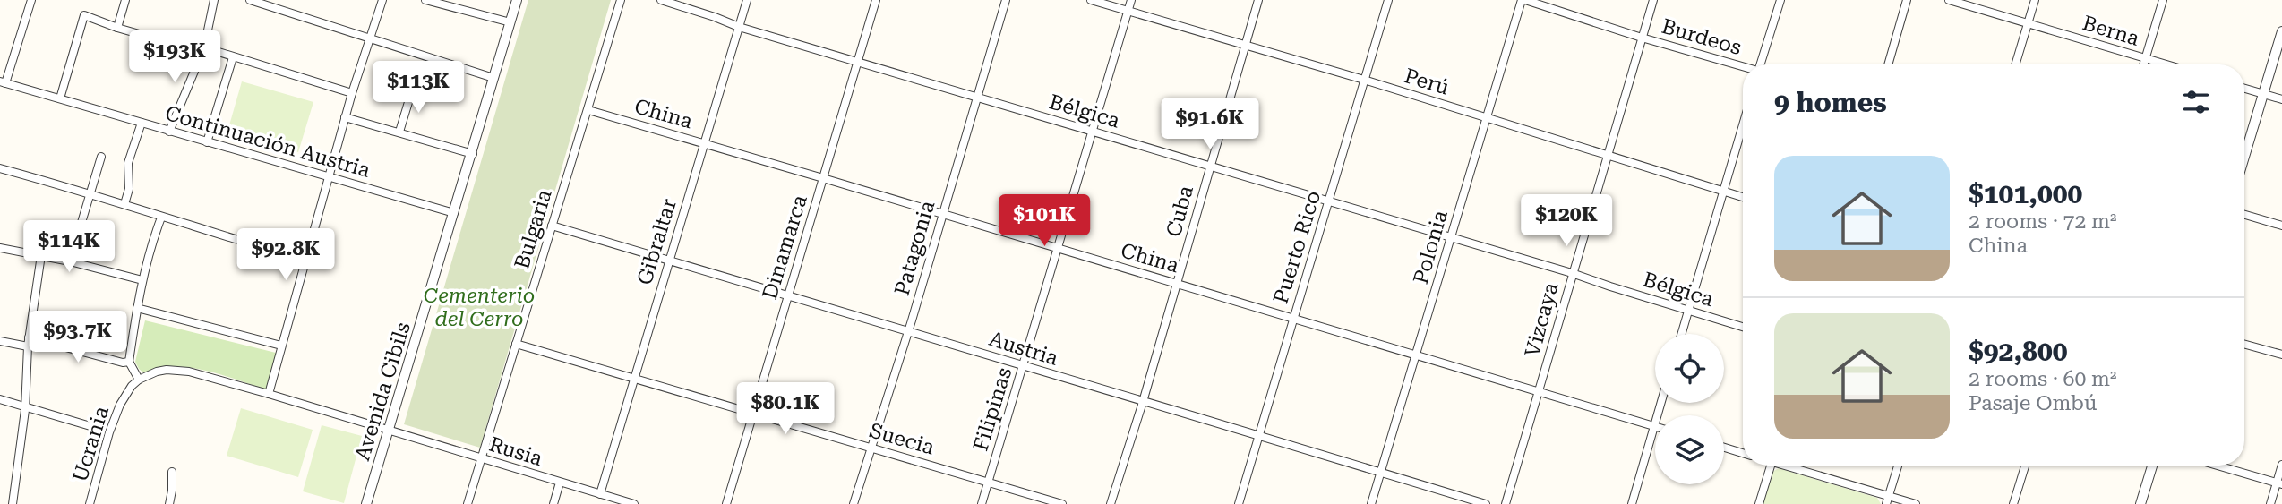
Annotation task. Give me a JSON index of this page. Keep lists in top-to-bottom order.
{
  "streets": {
    "street": [
      "Berna",
      "Burdeos",
      "Perú",
      "Bélgica",
      "China",
      "Continuación Austria",
      "Cuba",
      "Bulgaria",
      "Gibraltar",
      "Dinamarca",
      "Puerto Rico",
      "Polonia",
      "Patagonia",
      "Vizcaya",
      "Austria",
      "Avenida Cibils",
      "Filipinas",
      "Suecia",
      "Ucrania",
      "Rusia"
    ]
  },
  "crossings": [
    ["Burdeos", "Polonia"],
    ["Burdeos", "Vizcaya"],
    ["Perú", "Cuba"],
    ["Perú", "Puerto Rico"],
    ["Perú", "Polonia"],
    ["Perú", "Vizcaya"],
    ["Perú", "Filipinas"],
    ["Bélgica", "Cuba"],
    ["Bélgica", "Gibraltar"],
    ["Bélgica", "Dinamarca"],
    ["Bélgica", "Puerto Rico"],
    ["Bélgica", "Polonia"],
    ["Bélgica", "Patagonia"],
    ["Bélgica", "Vizcaya"],
    ["Bélgica", "Filipinas"],
    ["China", "Cuba"],
    ["China", "Bulgaria"],
    ["China", "Gibraltar"],
    ["China", "Dinamarca"],
    ["China", "Puerto Rico"],
    ["China", "Polonia"],
    ["China", "Patagonia"],
    ["China", "Vizcaya"],
    ["China", "Filipinas"],
    ["Continuación Austria", "Avenida Cibils"],
    ["Cuba", "Austria"],
    ["Bulgaria", "Austria"],
    ["Bulgaria", "Suecia"],
    ["Bulgaria", "Rusia"],
    ["Gibraltar", "Austria"],
    ["Gibraltar", "Suecia"],
    ["Gibraltar", "Rusia"],
    ["Dinamarca", "Austria"],
    ["Dinamarca", "Suecia"],
    ["Puerto Rico", "Austria"],
    ["Polonia", "Austria"],
    ["Patagonia", "Austria"],
    ["Patagonia", "Suecia"],
    ["Austria", "Filipinas"],
    ["Avenida Cibils", "Rusia"],
    ["Filipinas", "Suecia"],
    ["Ucrania", "Rusia"]
  ],
  "parks": ["Cementerio del Cerro"],
  "page": {
    "price": [
      "$193K",
      "$113K",
      "$91.6K",
      "$101K",
      "$120K",
      "$114K",
      "$92.8K",
      "$93.7K",
      "$80.1K"
    ],
    "heading": "9 homes",
    "list": [
      {
        "name": "$101,000",
        "note": "2 rooms · 72 m² · China"
      },
      {
        "name": "$92,800",
        "note": "2 rooms · 60 m² · Pasaje Ombú"
      }
    ]
  }
}
